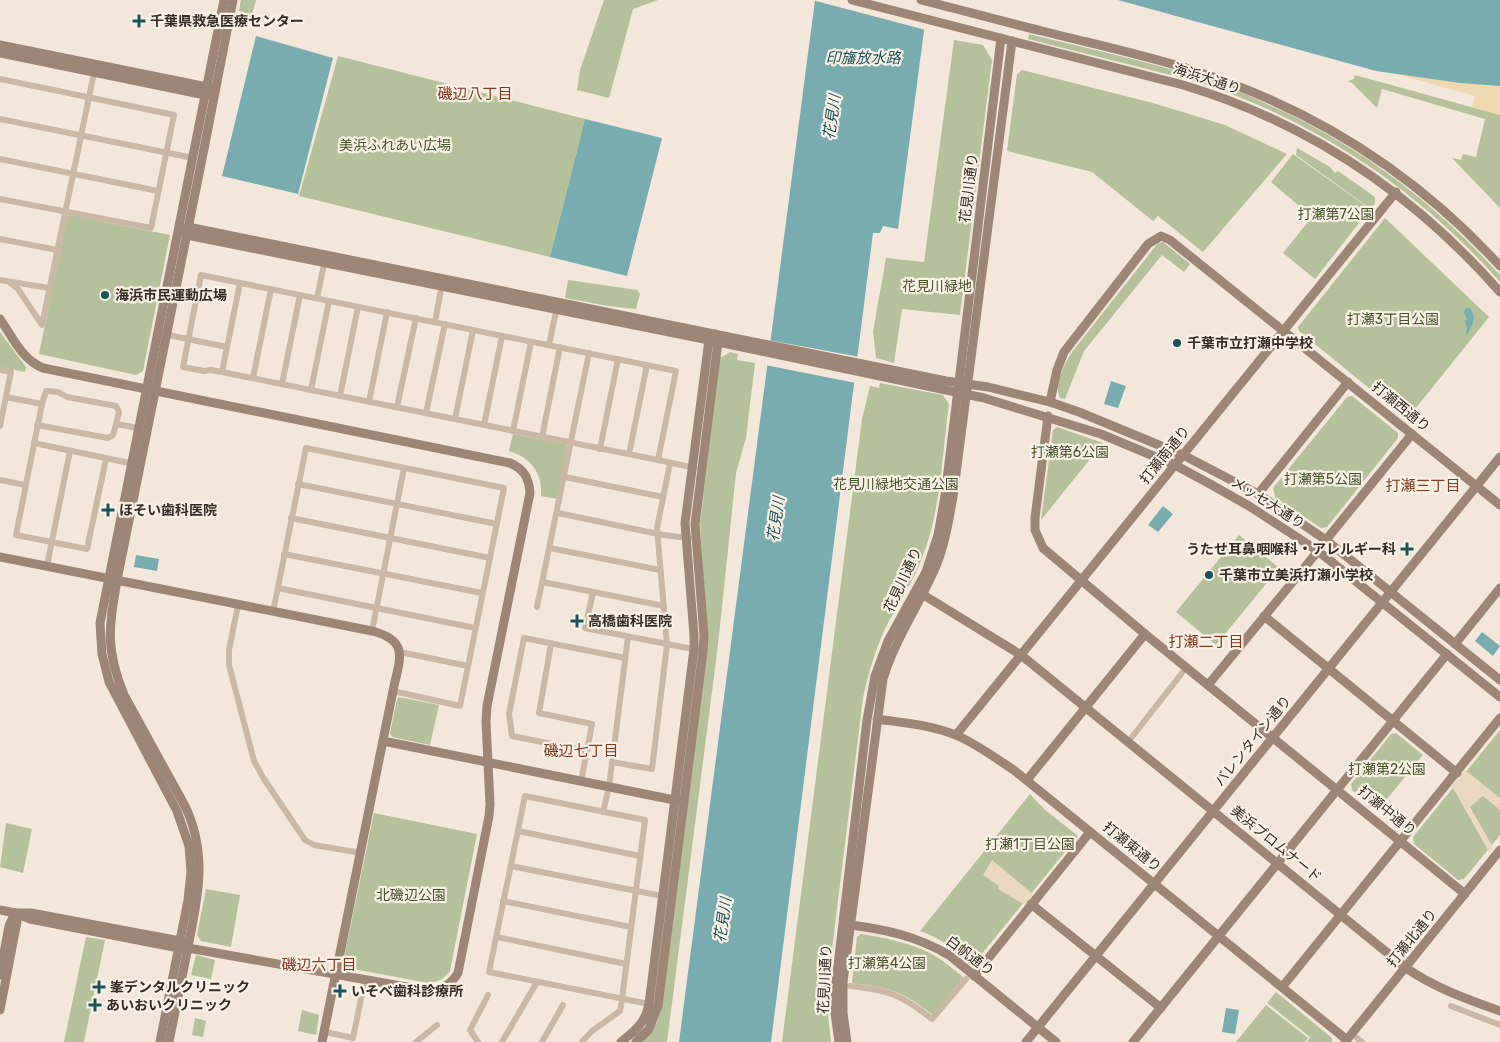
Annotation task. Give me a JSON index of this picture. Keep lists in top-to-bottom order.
{
  "streets": {
    "street": [
      "海浜大通り",
      "花見川通り",
      "打瀬西通り",
      "打瀬南通り",
      "メッセ大通り",
      "バレンタイン通り",
      "打瀬中通り",
      "美浜プロムナード",
      "打瀬東通り",
      "打瀬北通り",
      "白帆通り"
    ]
  },
  "crossings": [
    ["海浜大通り", "花見川通り"],
    ["海浜大通り", "打瀬南通り"],
    ["花見川通り", "メッセ大通り"],
    ["花見川通り", "美浜プロムナード"],
    ["花見川通り", "打瀬東通り"],
    ["花見川通り", "白帆通り"],
    ["打瀬西通り", "打瀬南通り"],
    ["打瀬西通り", "メッセ大通り"],
    ["打瀬西通り", "バレンタイン通り"],
    ["打瀬南通り", "メッセ大通り"],
    ["打瀬南通り", "打瀬中通り"],
    ["打瀬南通り", "美浜プロムナード"],
    ["打瀬南通り", "打瀬東通り"],
    ["メッセ大通り", "バレンタイン通り"],
    ["メッセ大通り", "打瀬中通り"],
    ["バレンタイン通り", "打瀬中通り"],
    ["バレンタイン通り", "美浜プロムナード"],
    ["バレンタイン通り", "打瀬東通り"],
    ["バレンタイン通り", "白帆通り"],
    ["打瀬中通り", "打瀬北通り"],
    ["美浜プロムナード", "打瀬北通り"],
    ["打瀬東通り", "打瀬北通り"]
  ],
  "districts": [
    "磯辺八丁目",
    "打瀬三丁目",
    "打瀬二丁目",
    "磯辺七丁目",
    "磯辺六丁目"
  ],
  "water": ["印旛放水路", "花見川"],
  "parks": [
    "美浜ふれあい広場",
    "打瀬第7公園",
    "花見川緑地",
    "打瀬3丁目公園",
    "打瀬第6公園",
    "打瀬第5公園",
    "花見川緑地交通公園",
    "打瀬第2公園",
    "打瀬1丁目公園",
    "北磯辺公園",
    "打瀬第4公園"
  ],
  "places": {
    "health": [
      "千葉県救急医療センター",
      "ほそい歯科医院",
      "うたせ耳鼻咽喉科・アレルギー科",
      "高橋歯科医院",
      "峯デンタルクリニック",
      "いそべ歯科診療所",
      "あいおいクリニック"
    ],
    "other": ["海浜市民運動広場", "千葉市立打瀬中学校", "千葉市立美浜打瀬小学校"]
  }
}
